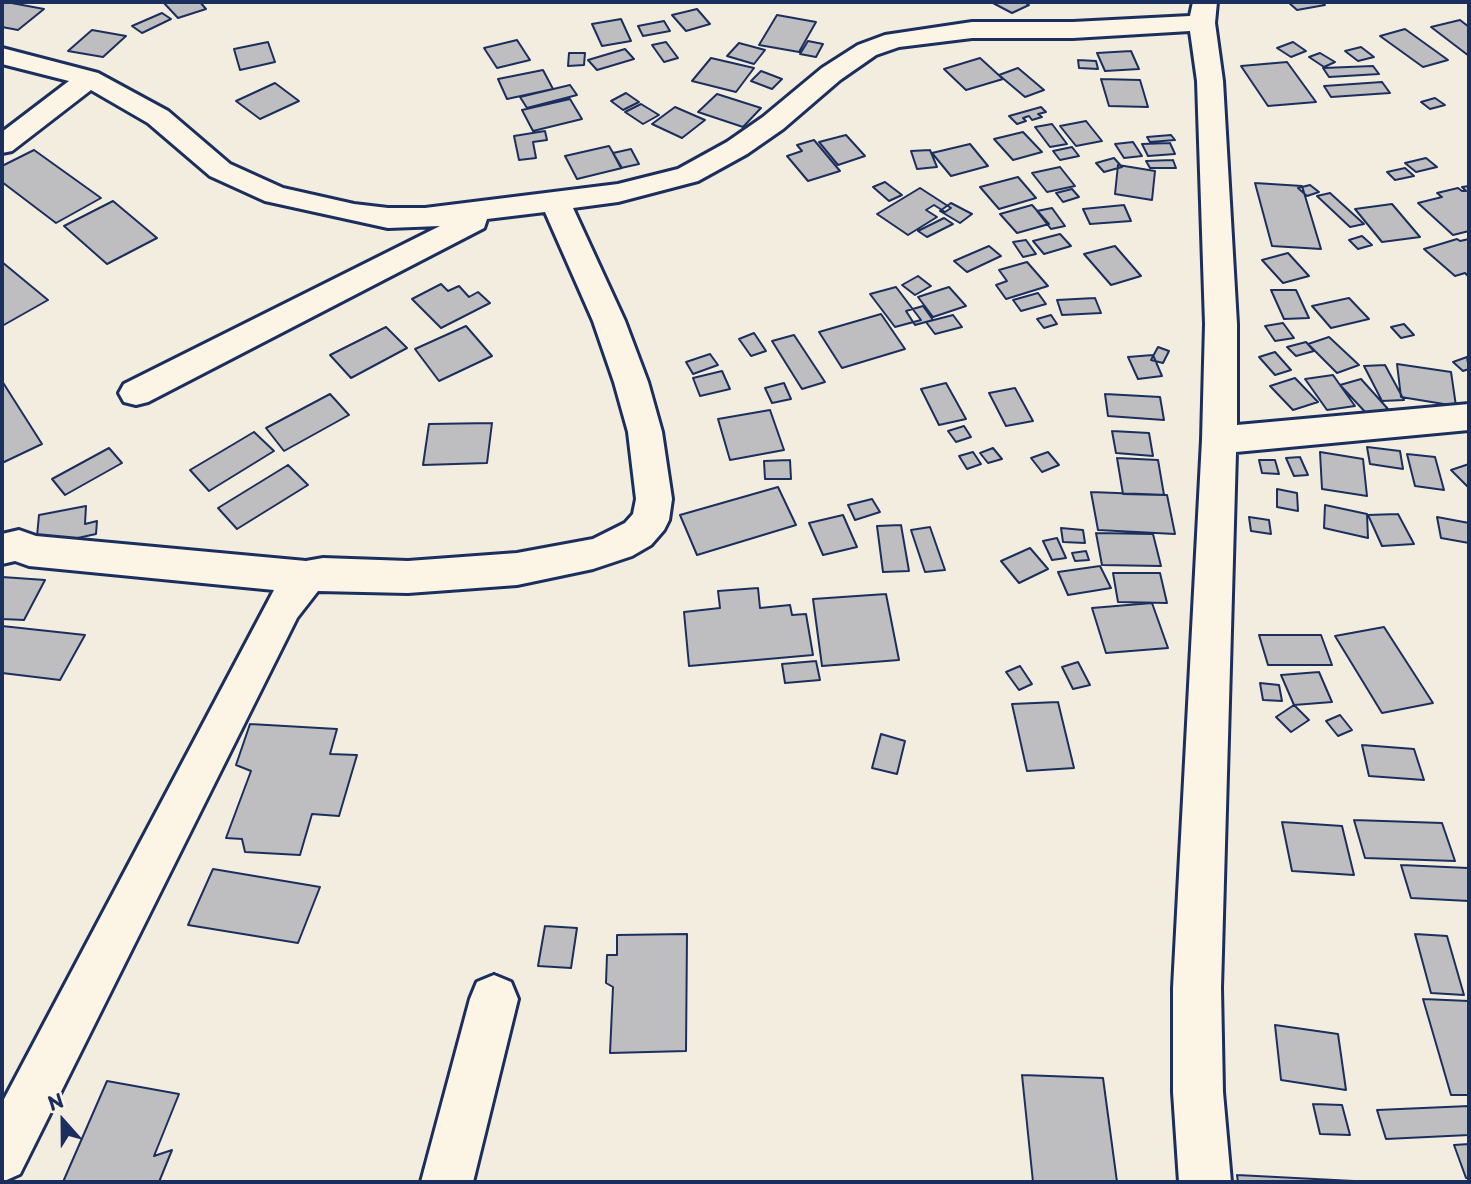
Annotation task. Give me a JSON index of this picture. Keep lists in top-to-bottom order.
{
  "north": "top"
}
